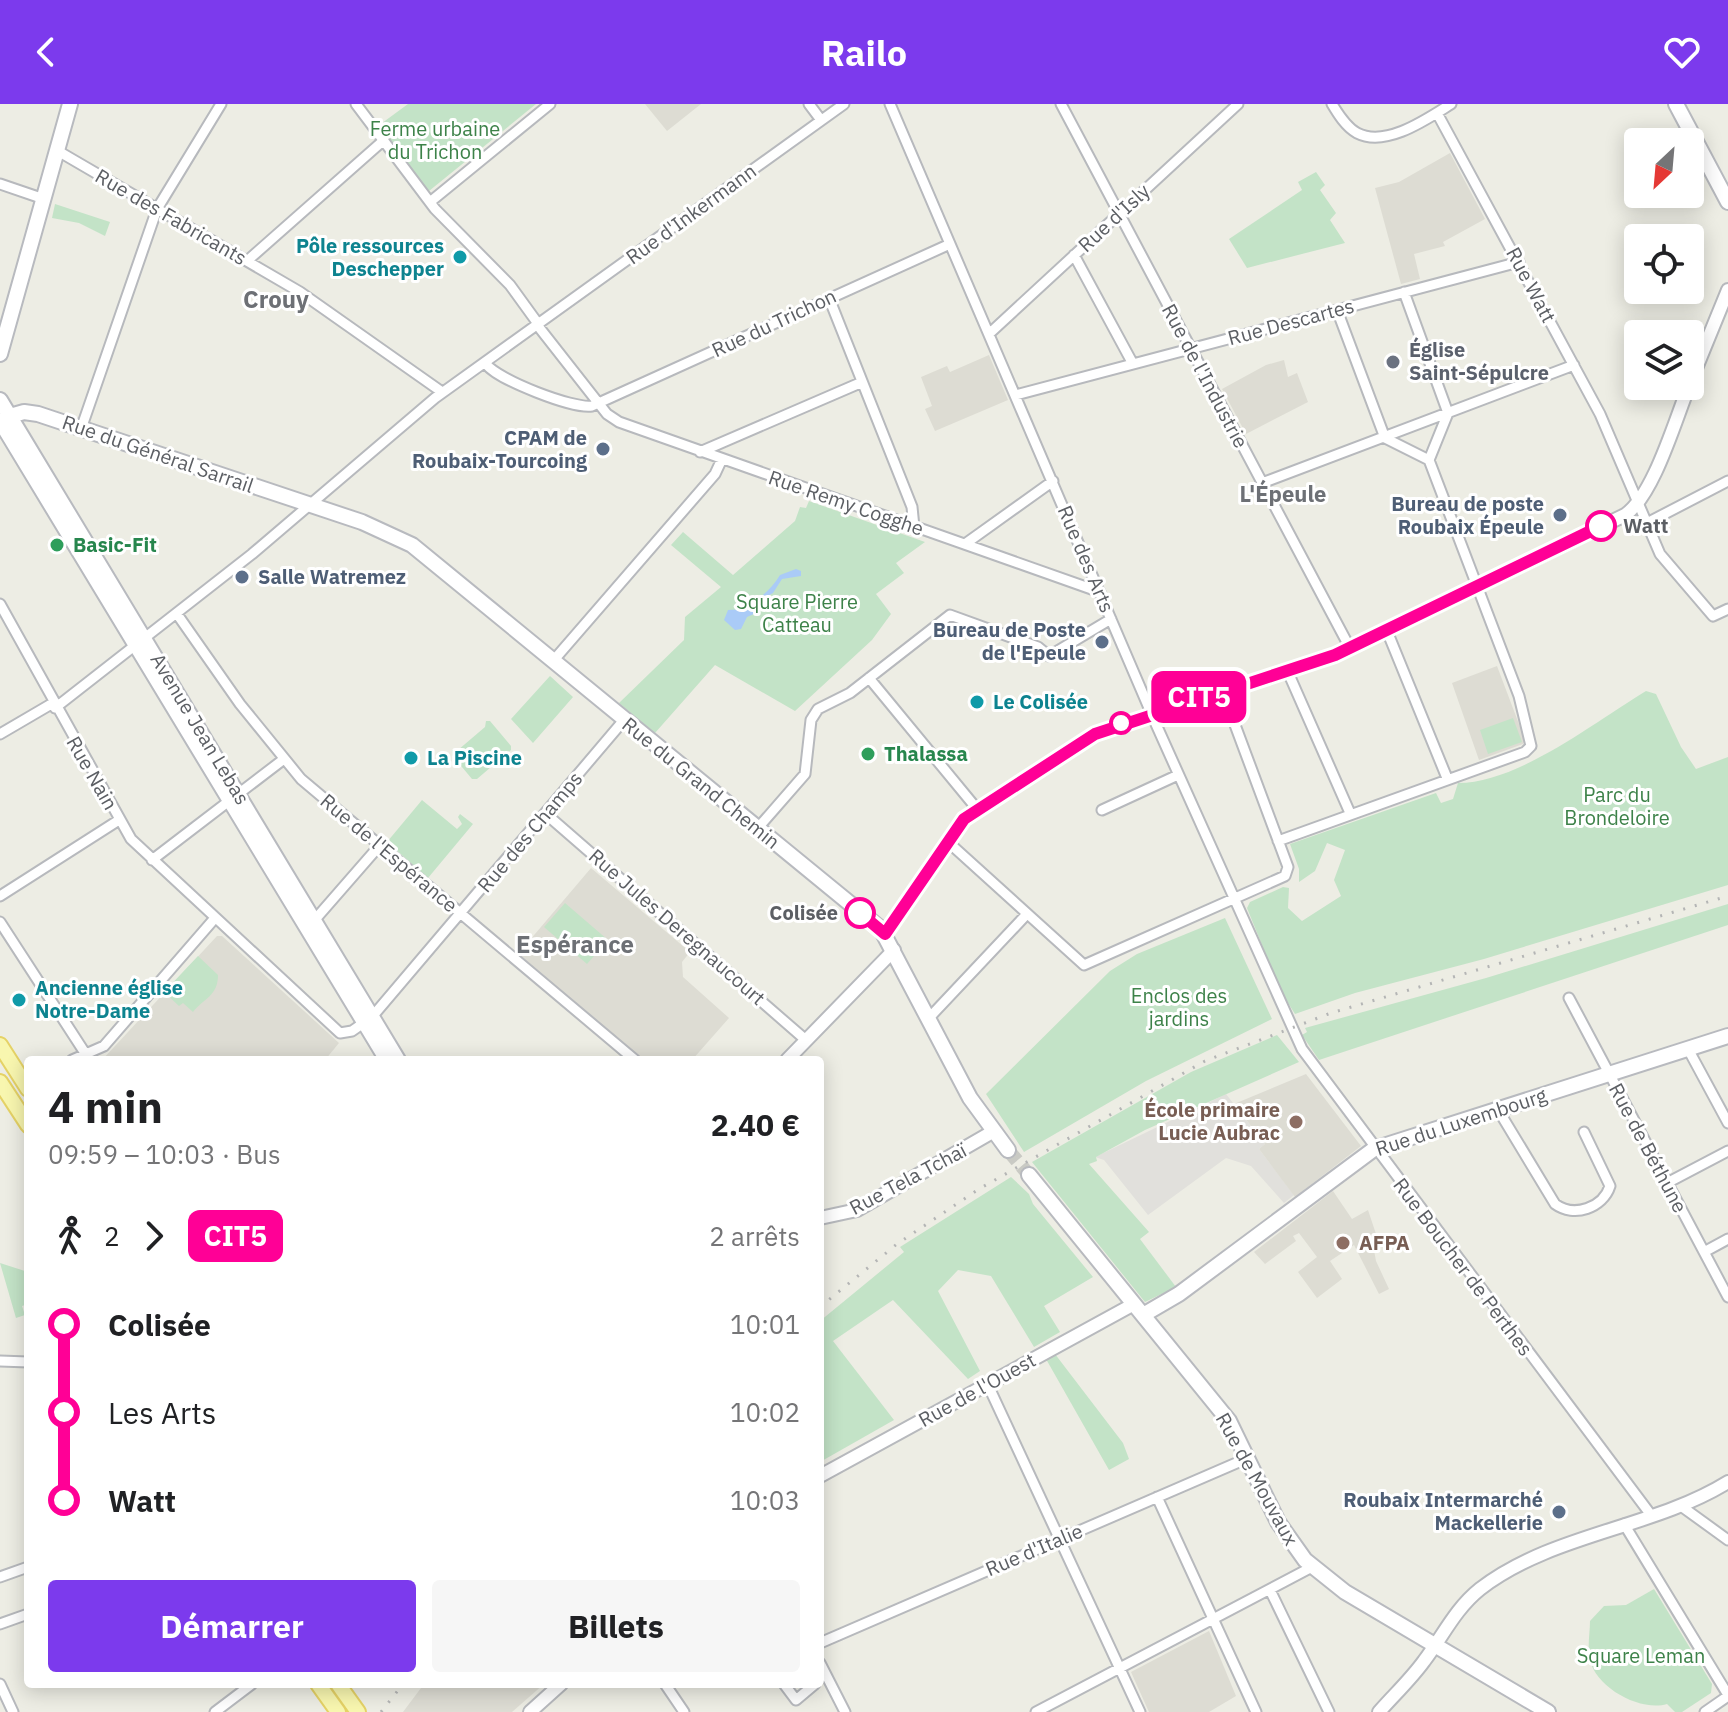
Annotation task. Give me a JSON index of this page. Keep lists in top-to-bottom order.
{
  "streets": {
    "main road": [
      "Rue du Général Sarrail",
      "Avenue Jean Lebas",
      "Rue du Grand Chemin",
      "Rue du Luxembourg",
      "Rue de Mouvaux"
    ],
    "street": [
      "Rue d'Inkermann",
      "Rue des Fabricants",
      "Rue d'Isly",
      "Rue Watt",
      "Rue Descartes",
      "Rue du Trichon",
      "Rue de l'Industrie",
      "Rue Remy Cogghe",
      "Rue des Arts",
      "Rue Nain",
      "Rue des Champs",
      "Rue de l'Espérance",
      "Rue Jules Deregnaucourt",
      "Rue de Béthune",
      "Rue Tela Tchaï",
      "Rue Boucher de Perthes",
      "Rue de l'Ouest",
      "Rue d'Italie"
    ]
  },
  "crossings": [
    ["Rue d'Inkermann", "Rue des Fabricants"],
    ["Rue d'Inkermann", "Rue du Général Sarrail"],
    ["Rue d'Inkermann", "Avenue Jean Lebas"],
    ["Rue d'Inkermann", "Rue Nain"],
    ["Rue d'Inkermann", "Rue du Grand Chemin"],
    ["Rue d'Inkermann", "Rue de l'Espérance"],
    ["Rue d'Isly", "Rue de l'Industrie"],
    ["Rue d'Isly", "Rue des Arts"],
    ["Rue Watt", "Rue Descartes"],
    ["Rue Descartes", "Rue de l'Industrie"],
    ["Rue Descartes", "Rue des Arts"],
    ["Rue du Trichon", "Rue Remy Cogghe"],
    ["Rue du Trichon", "Rue des Arts"],
    ["Rue du Général Sarrail", "Avenue Jean Lebas"],
    ["Rue du Général Sarrail", "Rue du Grand Chemin"],
    ["Rue Remy Cogghe", "Rue des Arts"],
    ["Rue des Arts", "Rue Boucher de Perthes"],
    ["Avenue Jean Lebas", "Rue Nain"],
    ["Avenue Jean Lebas", "Rue des Champs"],
    ["Rue Nain", "Rue des Champs"],
    ["Rue du Grand Chemin", "Rue des Champs"],
    ["Rue du Grand Chemin", "Rue Tela Tchaï"],
    ["Rue des Champs", "Rue de l'Espérance"],
    ["Rue des Champs", "Rue Jules Deregnaucourt"],
    ["Rue du Luxembourg", "Rue de Béthune"],
    ["Rue du Luxembourg", "Rue Boucher de Perthes"],
    ["Rue du Luxembourg", "Rue de l'Ouest"],
    ["Rue du Luxembourg", "Rue de Mouvaux"],
    ["Rue de l'Ouest", "Rue de Mouvaux"],
    ["Rue de Mouvaux", "Rue d'Italie"]
  ],
  "districts": ["Crouy", "L'Épeule", "Espérance"],
  "parks": [
    "Ferme urbaine du Trichon",
    "Square Pierre Catteau",
    "Parc du Brondeloire",
    "Enclos des jardins",
    "Square Leman"
  ],
  "places": [
    "Pôle ressources Deschepper",
    "Église Saint-Sépulcre",
    "CPAM de Roubaix-Tourcoing",
    "Bureau de poste Roubaix Épeule",
    "Watt",
    "Basic-Fit",
    "Salle Watremez",
    "Bureau de Poste de l'Epeule",
    "Le Colisée",
    "Thalassa",
    "La Piscine",
    "Colisée",
    "Ancienne église Notre-Dame",
    "École primaire Lucie Aubrac",
    "AFPA",
    "Roubaix Intermarché Mackellerie"
  ],
  "lines": ["bus line CIT5"],
  "north": "bottom left",
  "page": {
    "header": "Railo",
    "on_map": "CIT5",
    "heading": ["4 min", "09:59 – 10:03 · Bus", "2.40 €"],
    "legs": ["2", "CIT5", "2 arrêts"],
    "list": [
      {
        "name": "Colisée",
        "value": "10:01"
      },
      {
        "name": "Les Arts",
        "value": "10:02"
      },
      {
        "name": "Watt",
        "value": "10:03"
      }
    ],
    "buttons": ["Démarrer", "Billets"]
  }
}
